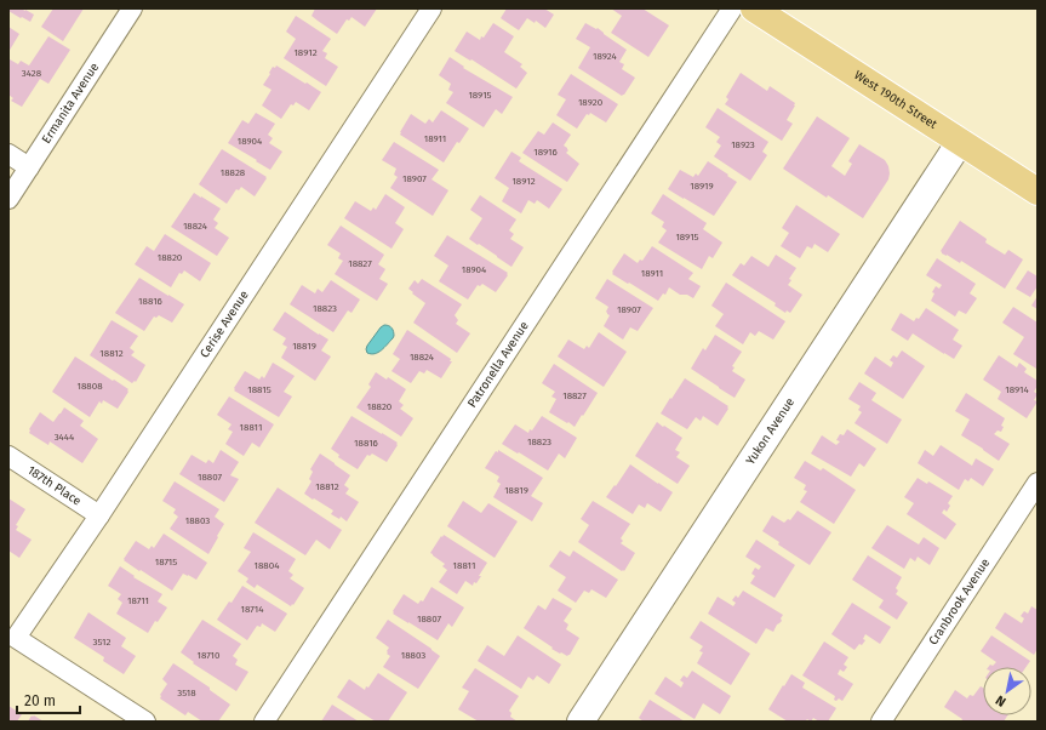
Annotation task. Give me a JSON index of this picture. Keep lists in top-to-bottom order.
{
  "streets": {
    "main road": ["West 190th Street"],
    "street": [
      "Ermanita Avenue",
      "Cerise Avenue",
      "Patronella Avenue",
      "Yukon Avenue",
      "187th Place",
      "Cranbrook Avenue"
    ]
  },
  "crossings": [
    ["West 190th Street", "Yukon Avenue"],
    ["Cerise Avenue", "187th Place"]
  ],
  "house_numbers": [
    "18912",
    "18924",
    "3428",
    "18915",
    "18920",
    "18911",
    "18904",
    "18923",
    "18916",
    "18828",
    "18907",
    "18912",
    "18919",
    "18824",
    "18915",
    "18820",
    "18827",
    "18904",
    "18911",
    "18816",
    "18823",
    "18907",
    "18819",
    "18812",
    "18824",
    "18808",
    "18815",
    "18914",
    "18827",
    "18820",
    "18811",
    "3444",
    "18823",
    "18816",
    "18807",
    "18812",
    "18819",
    "18803",
    "18715",
    "18804",
    "18811",
    "18711",
    "18714",
    "18807",
    "3512",
    "18710",
    "18803",
    "3518"
  ],
  "scale_bar": "20 m",
  "north": "bottom left"
}
